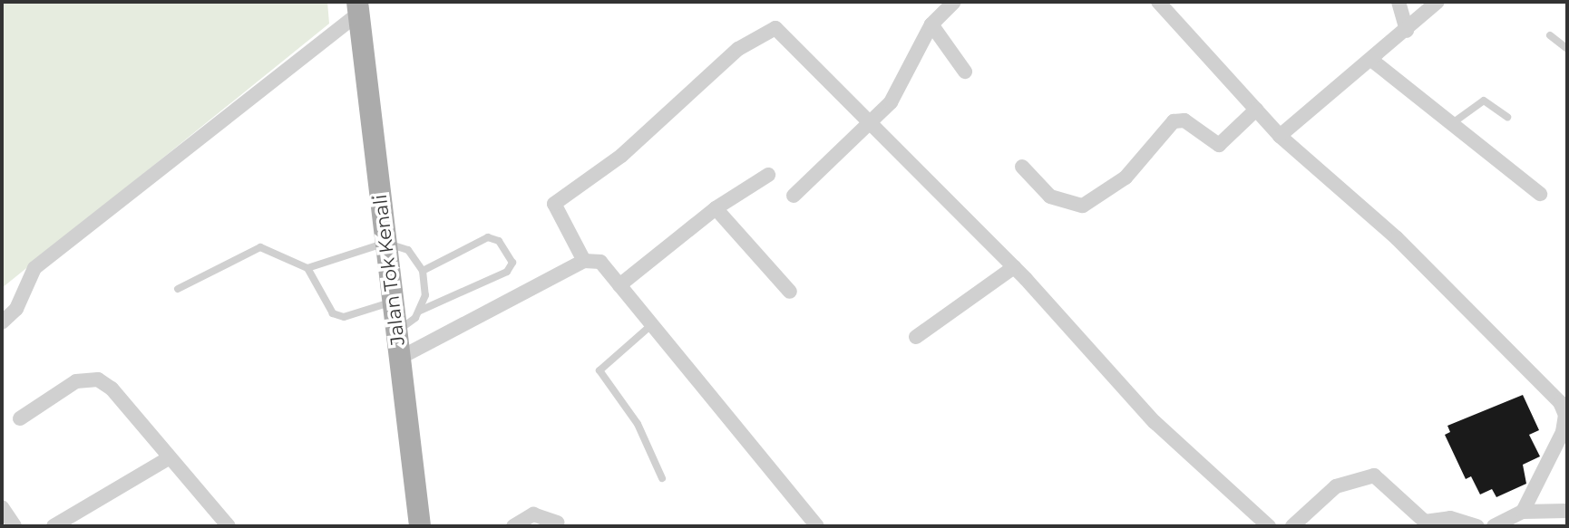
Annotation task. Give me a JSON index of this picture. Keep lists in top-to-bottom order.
{
  "streets": {
    "main road": ["Jalan Tok Kenali"]
  }
}
